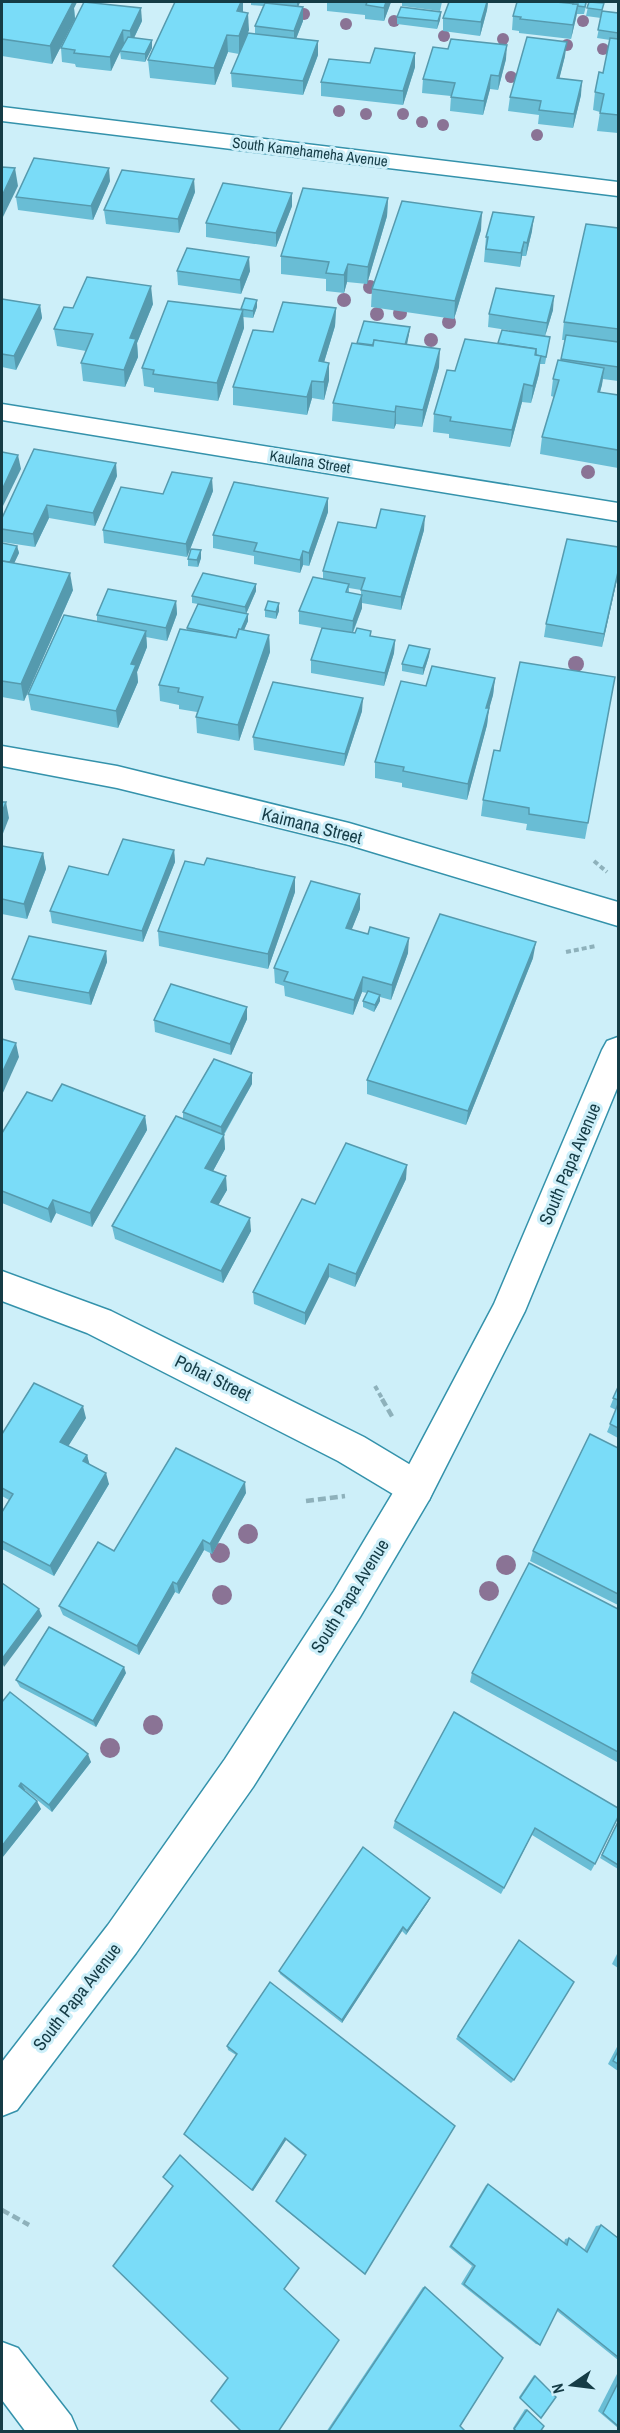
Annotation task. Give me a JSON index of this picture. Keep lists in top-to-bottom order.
{
  "streets": {
    "street": [
      "South Kamehameha Avenue",
      "Kaulana Street",
      "Kaimana Street",
      "South Papa Avenue",
      "Pohai Street"
    ]
  },
  "crossings": [
    ["South Papa Avenue", "Pohai Street"]
  ],
  "north": "left"
}
